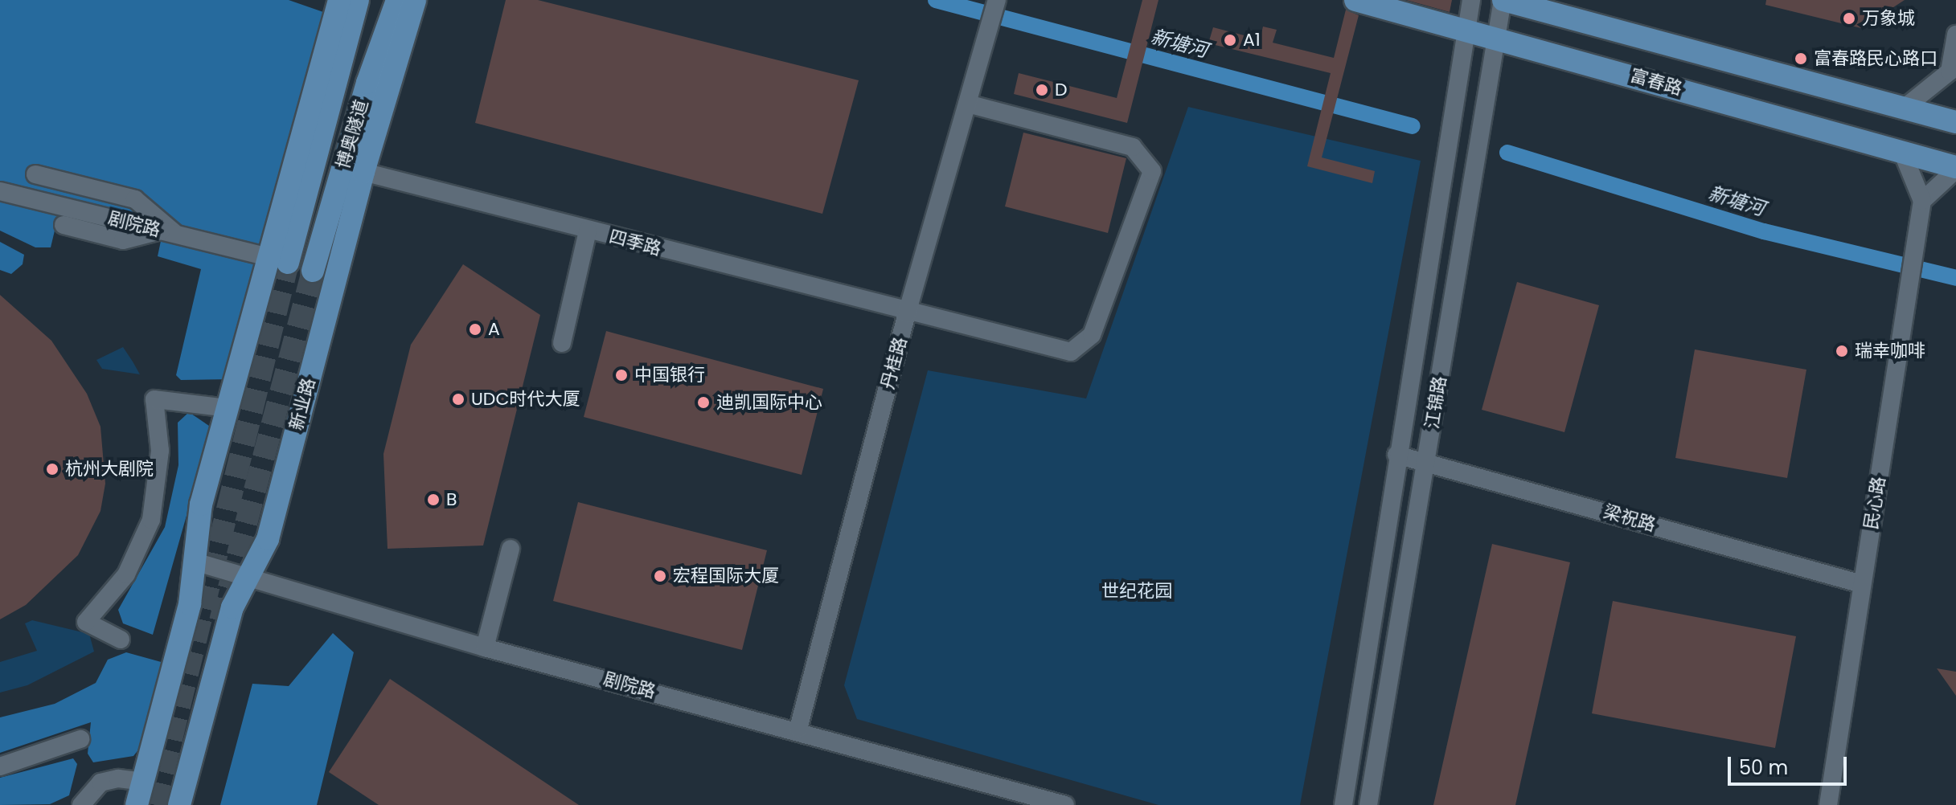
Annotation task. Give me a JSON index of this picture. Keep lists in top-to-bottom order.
{
  "streets": {
    "main road": ["富春路", "博奥隧道", "新业路"],
    "street": [
      "剧院路",
      "四季路",
      "丹桂路",
      "江锦路",
      "民心路",
      "梁祝路"
    ]
  },
  "crossings": [
    ["富春路", "江锦路"],
    ["剧院路", "丹桂路"],
    ["剧院路", "新业路"],
    ["四季路", "丹桂路"],
    ["四季路", "新业路"],
    ["江锦路", "梁祝路"],
    ["民心路", "梁祝路"]
  ],
  "water": ["新塘河"],
  "parks": ["世纪花园"],
  "places": [
    "万象城",
    "A1",
    "富春路民心路口",
    "D",
    "A",
    "瑞幸咖啡",
    "中国银行",
    "UDC时代大厦",
    "迪凯国际中心",
    "杭州大剧院",
    "B",
    "宏程国际大厦"
  ],
  "scale_bar": "50 m"
}
